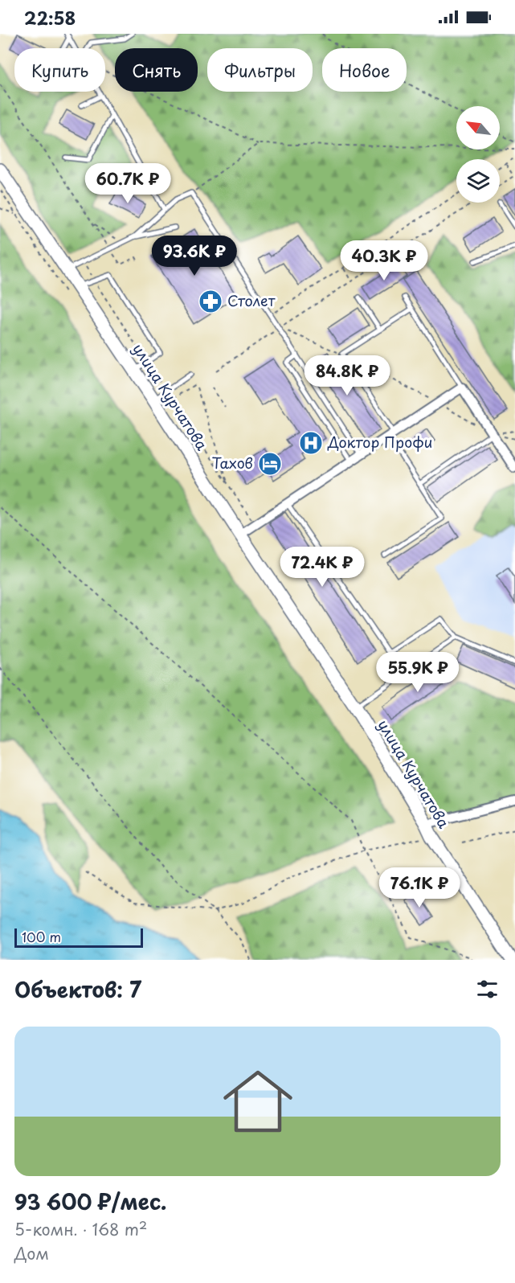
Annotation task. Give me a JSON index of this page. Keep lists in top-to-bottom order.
{
  "streets": {
    "main road": ["улица Курчатова"]
  },
  "places": {
    "pharmacy": ["Столет"],
    "hospital": ["Доктор Профи"],
    "hotel": ["Тахов"]
  },
  "scale_bar": "100 m",
  "north": "top left",
  "page": {
    "status": "22:58",
    "chip": [
      "Купить",
      "Снять",
      "Фильтры",
      "Новое"
    ],
    "price": [
      "60.7K ₽",
      "93.6K ₽",
      "40.3K ₽",
      "84.8K ₽",
      "72.4K ₽",
      "55.9K ₽",
      "76.1K ₽"
    ],
    "scale": "100 m",
    "heading": "Объектов: 7",
    "list": [
      {
        "name": "93 600 ₽/мес.",
        "note": "5-комн. · 168 m² · Дом"
      }
    ]
  }
}
